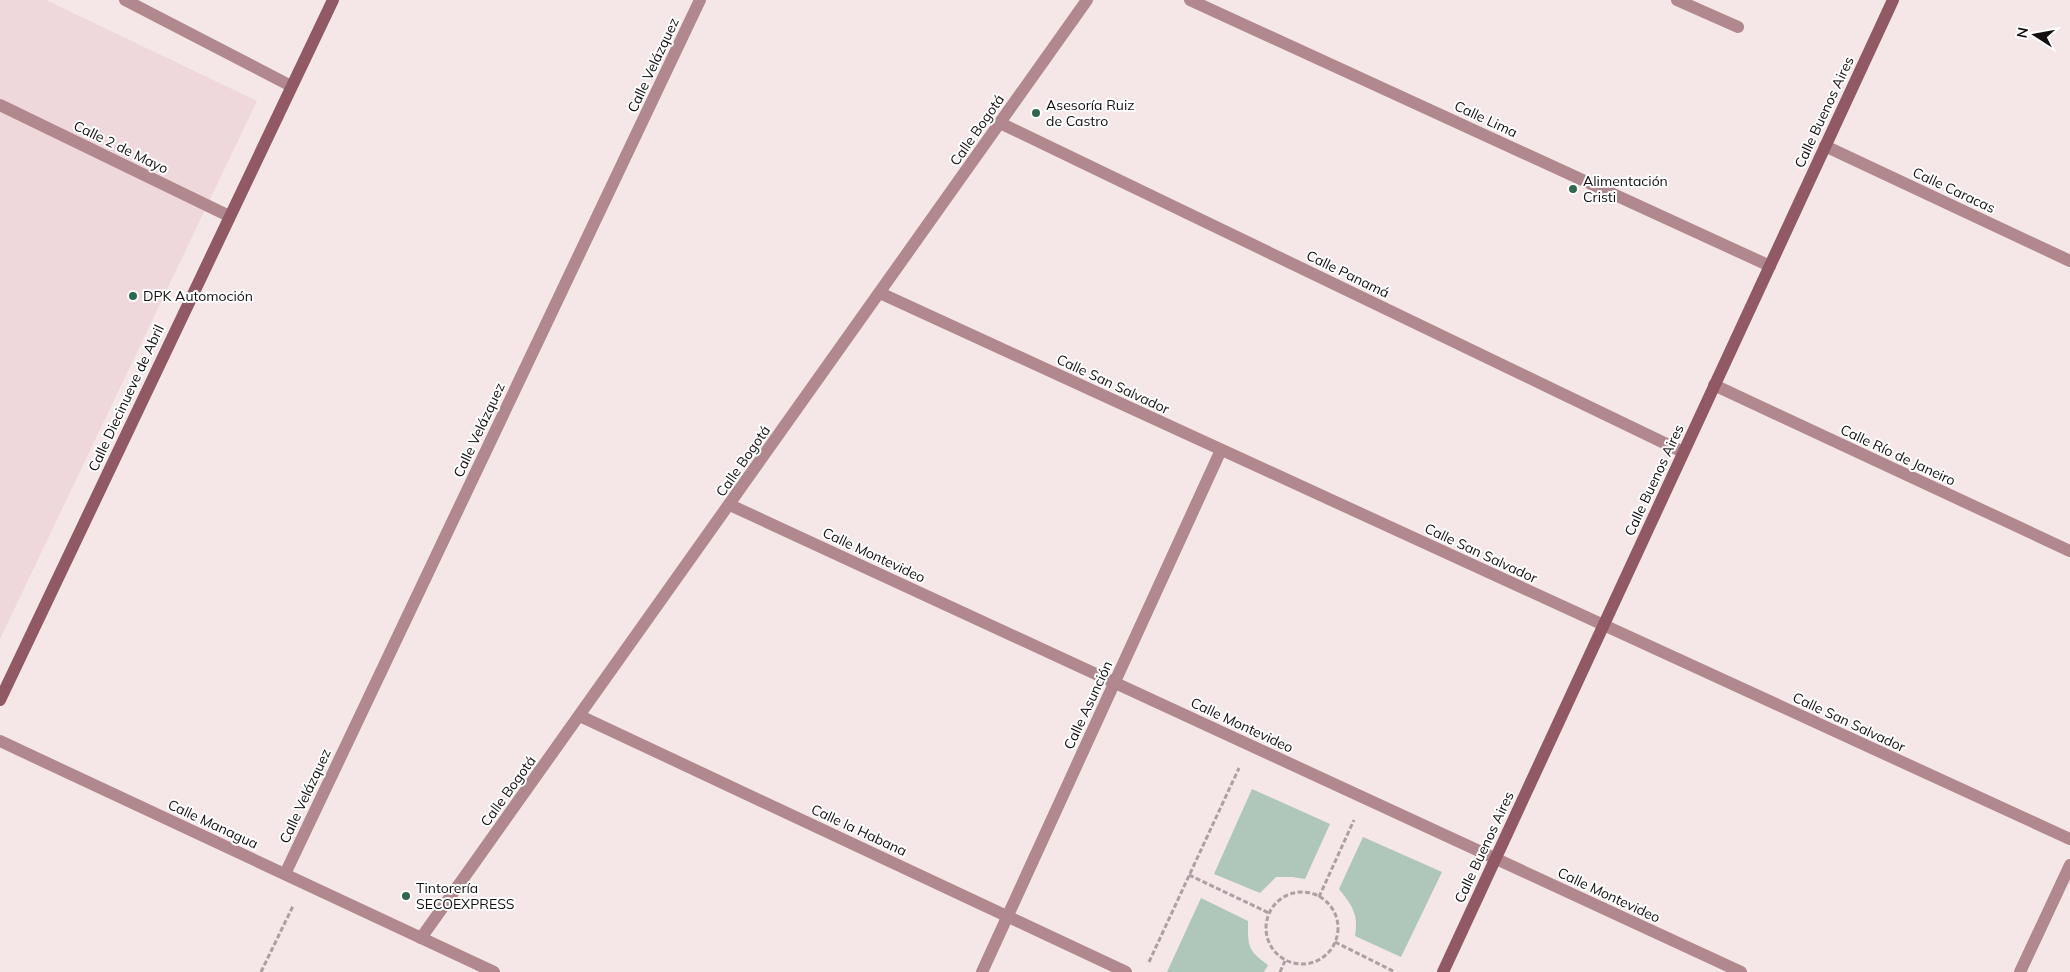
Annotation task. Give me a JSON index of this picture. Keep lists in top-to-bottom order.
{
  "streets": {
    "street": [
      "Calle Velázquez",
      "Calle Buenos Aires",
      "Calle Lima",
      "Calle Bogotá",
      "Calle 2 de Mayo",
      "Calle Caracas",
      "Calle Panamá",
      "Calle San Salvador",
      "Calle Diecinueve de Abril",
      "Calle Río de Janeiro",
      "Calle Montevideo",
      "Calle Asunción",
      "Calle Managua",
      "Calle la Habana"
    ]
  },
  "crossings": [
    ["Calle Velázquez", "Calle Managua"],
    ["Calle Buenos Aires", "Calle Lima"],
    ["Calle Buenos Aires", "Calle Caracas"],
    ["Calle Buenos Aires", "Calle Panamá"],
    ["Calle Buenos Aires", "Calle San Salvador"],
    ["Calle Buenos Aires", "Calle Río de Janeiro"],
    ["Calle Buenos Aires", "Calle Montevideo"],
    ["Calle Bogotá", "Calle Panamá"],
    ["Calle Bogotá", "Calle San Salvador"],
    ["Calle Bogotá", "Calle Montevideo"],
    ["Calle Bogotá", "Calle Managua"],
    ["Calle Bogotá", "Calle la Habana"],
    ["Calle 2 de Mayo", "Calle Diecinueve de Abril"],
    ["Calle San Salvador", "Calle Asunción"],
    ["Calle Montevideo", "Calle Asunción"],
    ["Calle Asunción", "Calle la Habana"]
  ],
  "places": [
    "Asesoría Ruiz de Castro",
    "Alimentación Cristi",
    "DPK Automoción",
    "Tintorería SECOEXPRESS"
  ],
  "north": "left"
}
